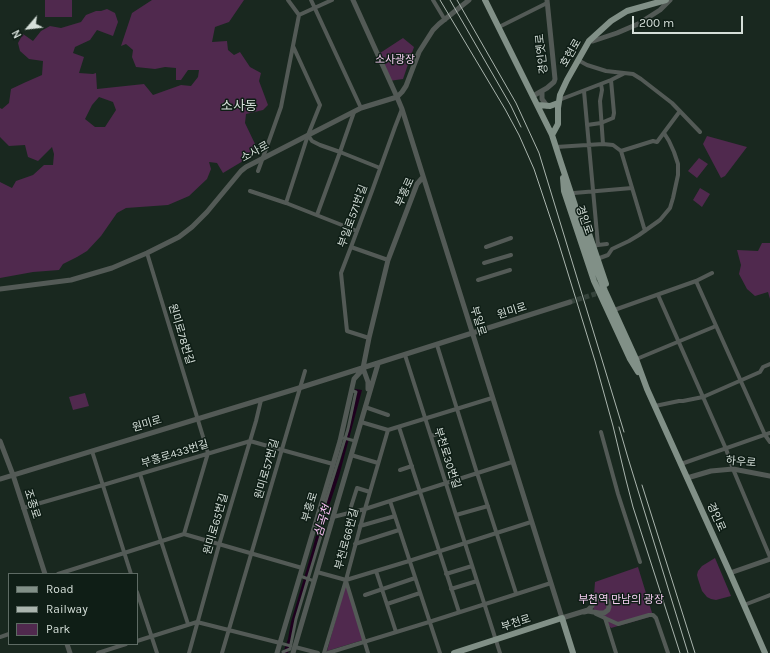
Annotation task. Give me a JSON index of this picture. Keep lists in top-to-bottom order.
{
  "streets": {
    "main road": [
      "호현로",
      "경인로",
      "부일로",
      "부천로"
    ],
    "street": [
      "경인옛로",
      "소사로",
      "부흥로",
      "부일로571번길",
      "원미로",
      "원미로78번길",
      "부흥로433번길",
      "부천로30번길",
      "하우로",
      "원미로57번길",
      "조종로",
      "원미로65번길",
      "부천로66번길"
    ]
  },
  "crossings": [
    ["호현로", "경인로"],
    ["경인옛로", "경인로"],
    ["소사로", "부일로"],
    ["소사로", "원미로78번길"],
    ["부흥로", "부일로571번길"],
    ["부흥로", "원미로"],
    ["부흥로", "부일로"],
    ["부일로571번길", "부일로"],
    ["경인로", "하우로"],
    ["원미로", "부일로"],
    ["원미로", "원미로78번길"],
    ["원미로", "부천로30번길"],
    ["원미로", "원미로57번길"],
    ["원미로", "조종로"],
    ["원미로", "원미로65번길"],
    ["부일로", "부천로"],
    ["원미로78번길", "부흥로433번길"],
    ["부흥로433번길", "조종로"],
    ["부흥로433번길", "원미로65번길"],
    ["부천로30번길", "부천로"]
  ],
  "districts": ["소사동"],
  "water": ["심곡천"],
  "parks": ["소사광장", "부천역 만남의 광장"],
  "legend": ["Road", "Railway", "Park"],
  "scale_bar": "200 m",
  "north": "bottom left"
}
